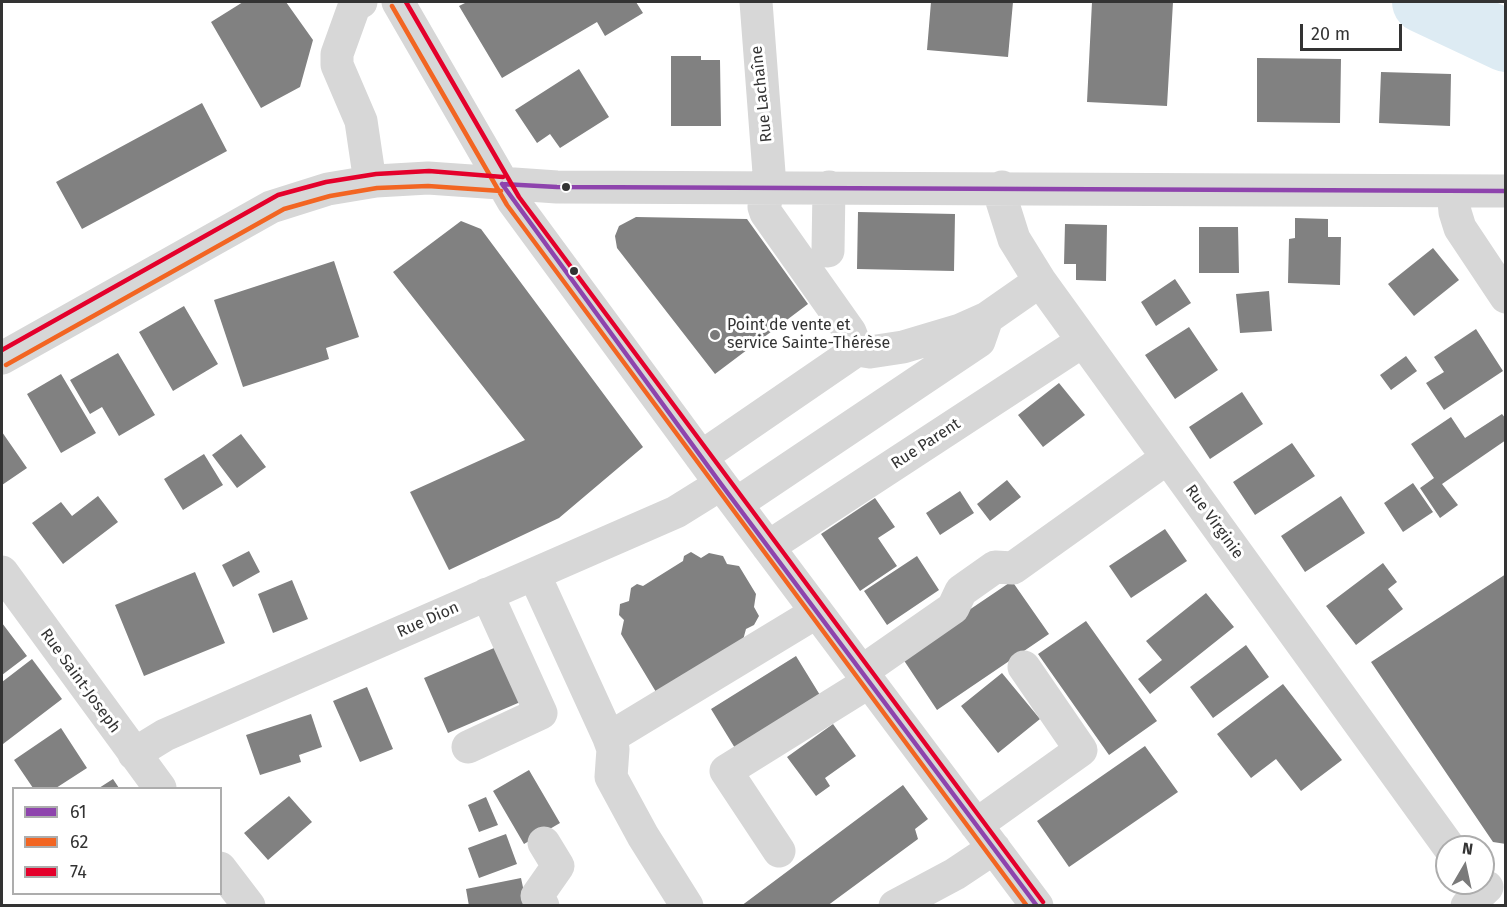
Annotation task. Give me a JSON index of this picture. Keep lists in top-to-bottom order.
{
  "streets": {
    "street": [
      "Rue Lachaîne",
      "Rue Parent",
      "Rue Virginie",
      "Rue Dion",
      "Rue Saint-Joseph"
    ]
  },
  "crossings": [
    ["Rue Lachaîne", "Rue Dion"],
    ["Rue Parent", "Rue Virginie"],
    ["Rue Dion", "Rue Saint-Joseph"]
  ],
  "places": ["Point de vente et service Sainte-Thérèse"],
  "lines": ["transit line 74", "transit line 62", "transit line 61"],
  "legend": ["61", "62", "74"],
  "scale_bar": "20 m",
  "north": "top"
}
